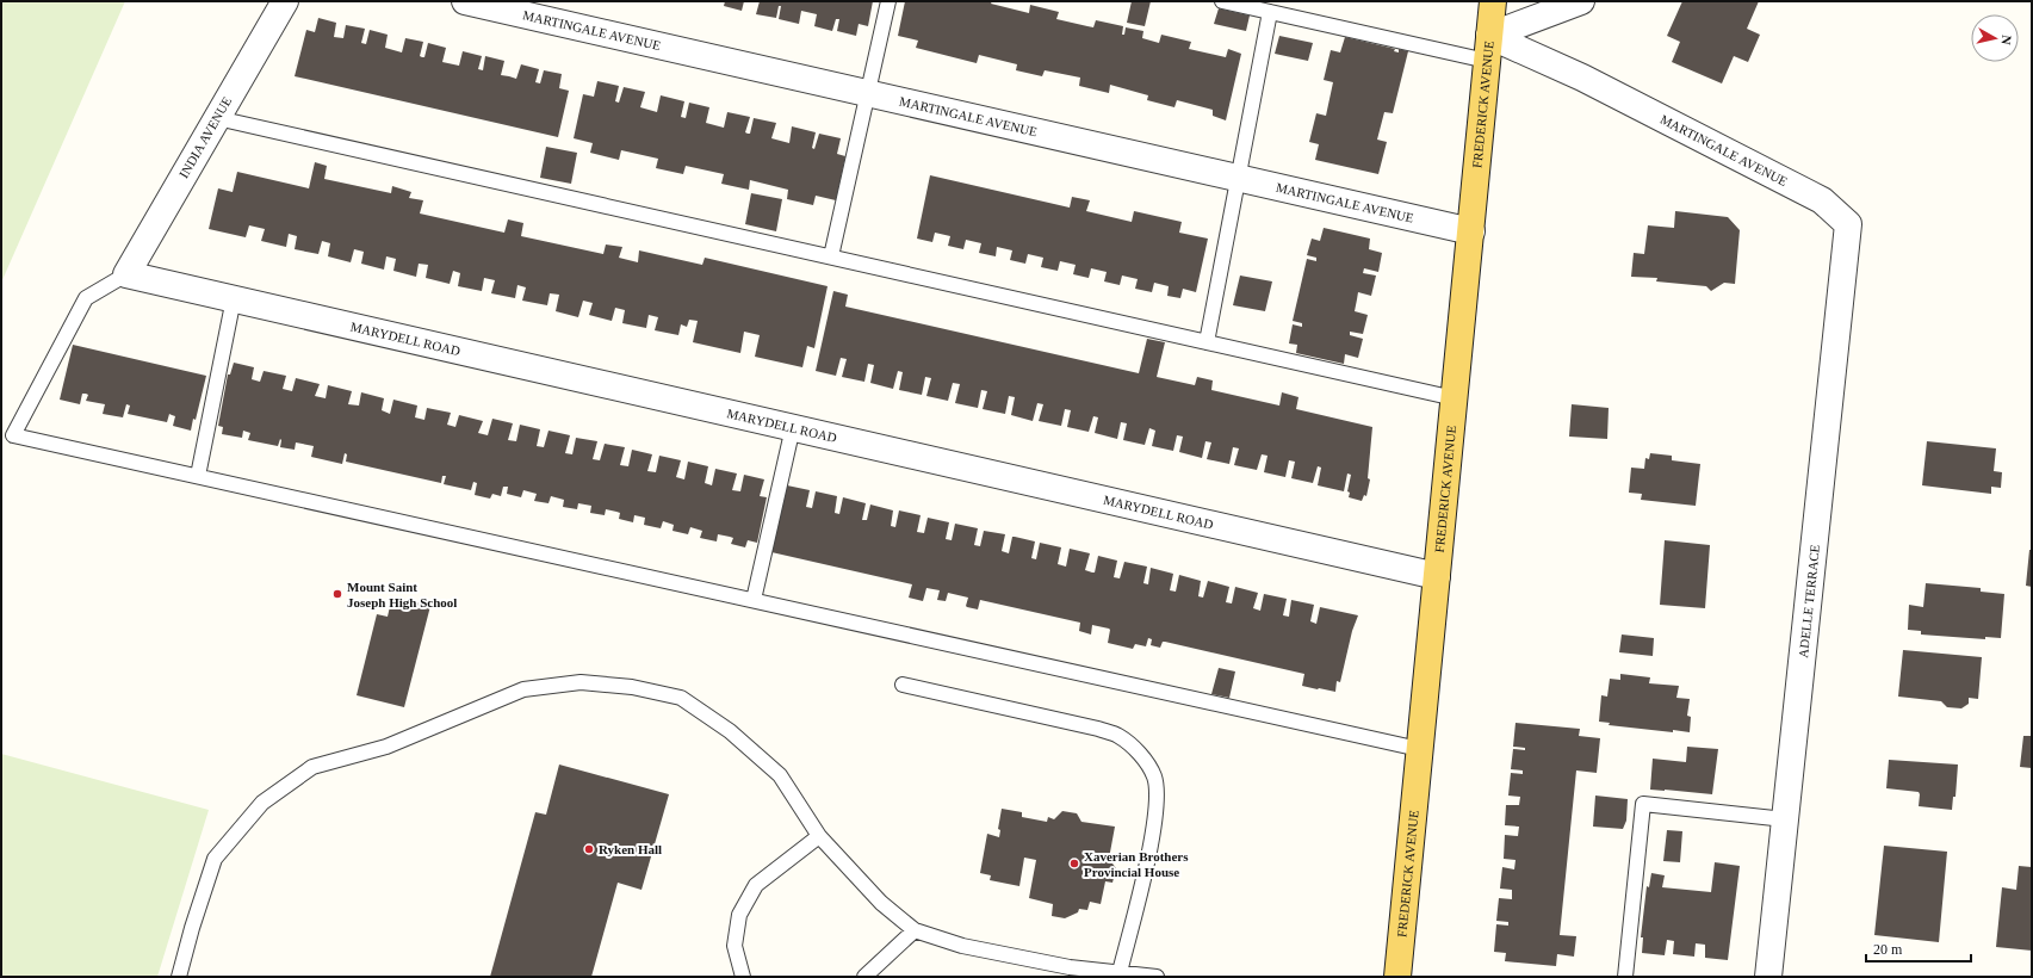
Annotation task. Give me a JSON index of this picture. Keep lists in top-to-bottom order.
{
  "streets": {
    "main road": ["FREDERICK AVENUE"],
    "street": [
      "MARTINGALE AVENUE",
      "INDIA AVENUE",
      "MARYDELL ROAD",
      "ADELLE TERRACE"
    ]
  },
  "crossings": [
    ["MARTINGALE AVENUE", "FREDERICK AVENUE"],
    ["MARTINGALE AVENUE", "ADELLE TERRACE"],
    ["FREDERICK AVENUE", "MARYDELL ROAD"],
    ["INDIA AVENUE", "MARYDELL ROAD"]
  ],
  "places": ["Mount Saint Joseph High School", "Ryken Hall", "Xaverian Brothers Provincial House"],
  "scale_bar": "20 m",
  "north": "right"
}
